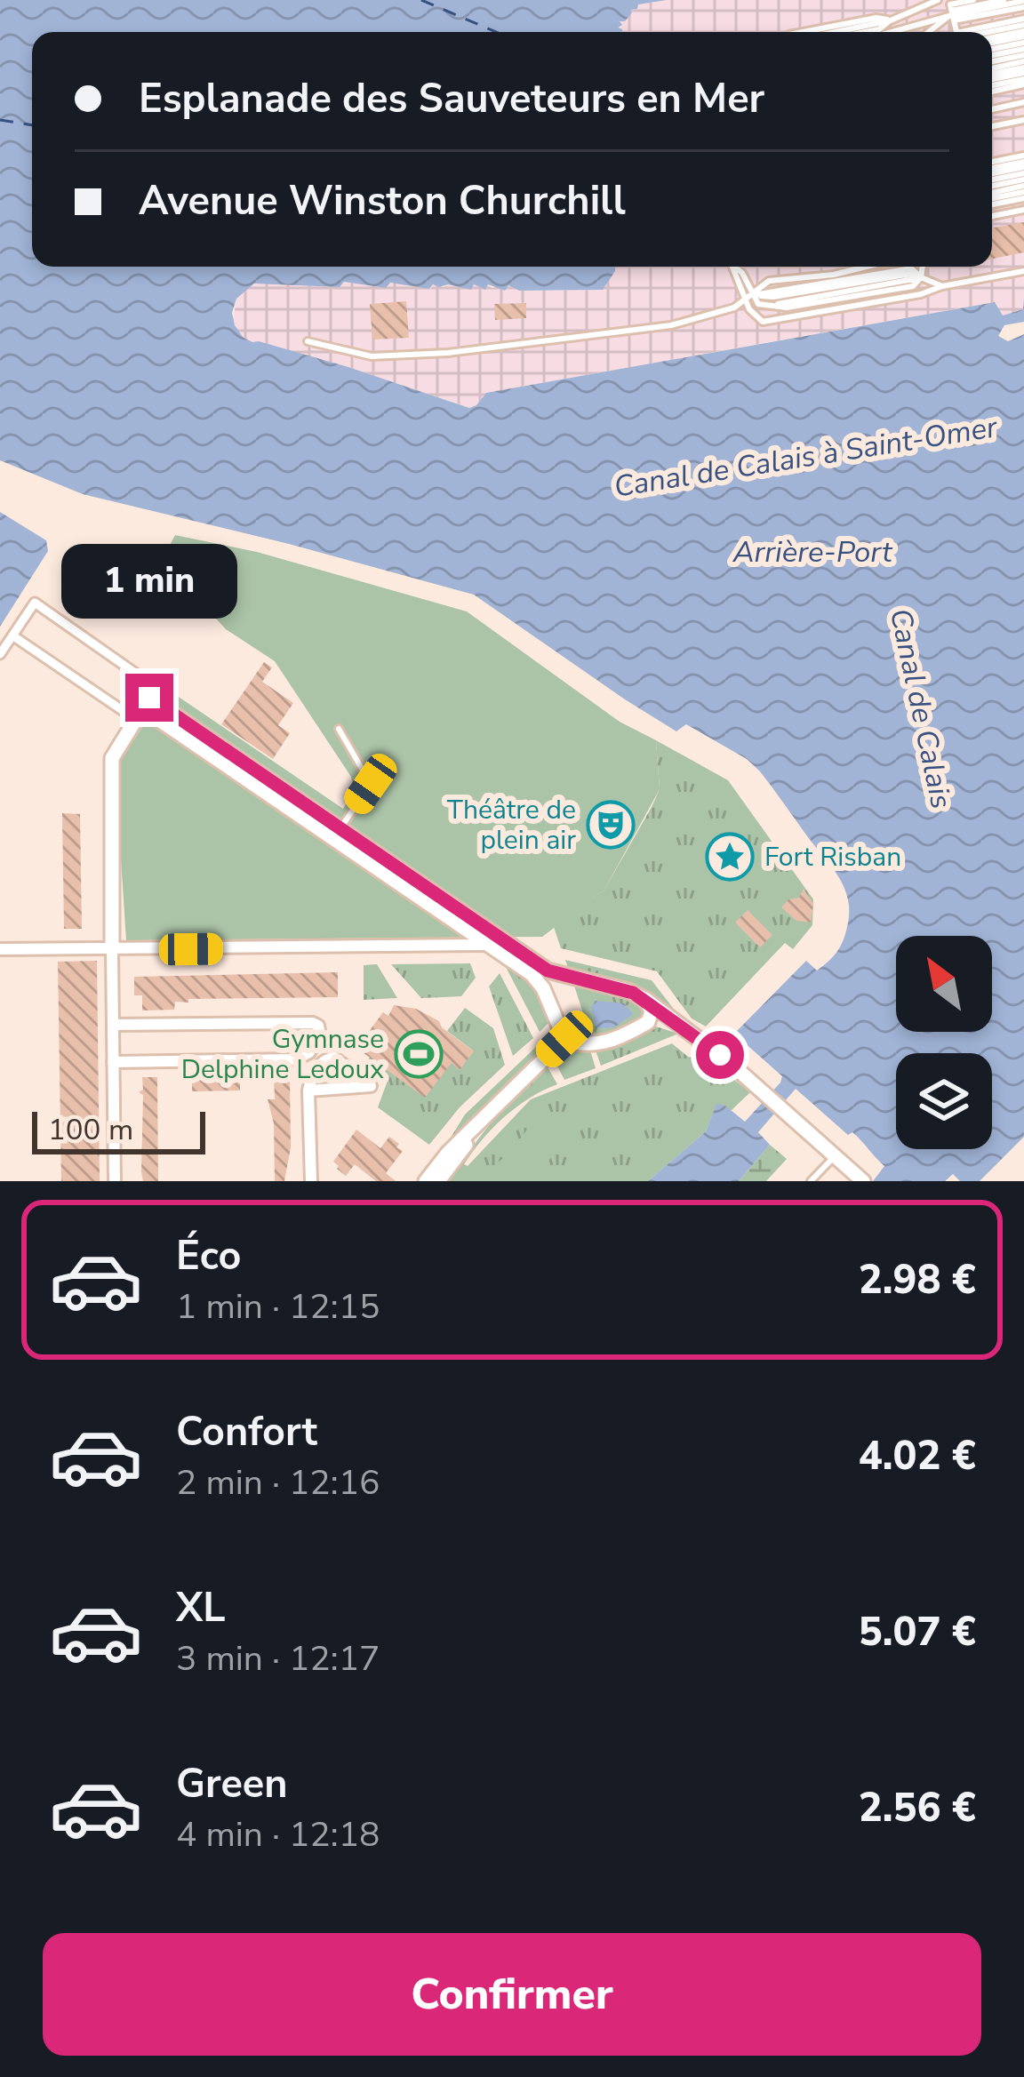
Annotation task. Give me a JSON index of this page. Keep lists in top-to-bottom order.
{
  "water": ["Canal de Calais à Saint-Omer", "Arrière-Port", "Canal de Calais"],
  "places": {
    "theatre": ["Théâtre de plein air"],
    "place": ["Fort Risban"],
    "sports": ["Gymnase Delphine Ledoux"]
  },
  "scale_bar": "100 m",
  "north": "top left",
  "page": {
    "banner": ["Esplanade des Sauveteurs en Mer", "Avenue Winston Churchill"],
    "bubble": "1 min",
    "scale": "100 m",
    "list": [
      {
        "name": "Éco",
        "note": "1 min · 12:15",
        "value": "2.98 €"
      },
      {
        "name": "Confort",
        "note": "2 min · 12:16",
        "value": "4.02 €"
      },
      {
        "name": "XL",
        "note": "3 min · 12:17",
        "value": "5.07 €"
      },
      {
        "name": "Green",
        "note": "4 min · 12:18",
        "value": "2.56 €"
      }
    ],
    "buttons": "Confirmer"
  }
}
